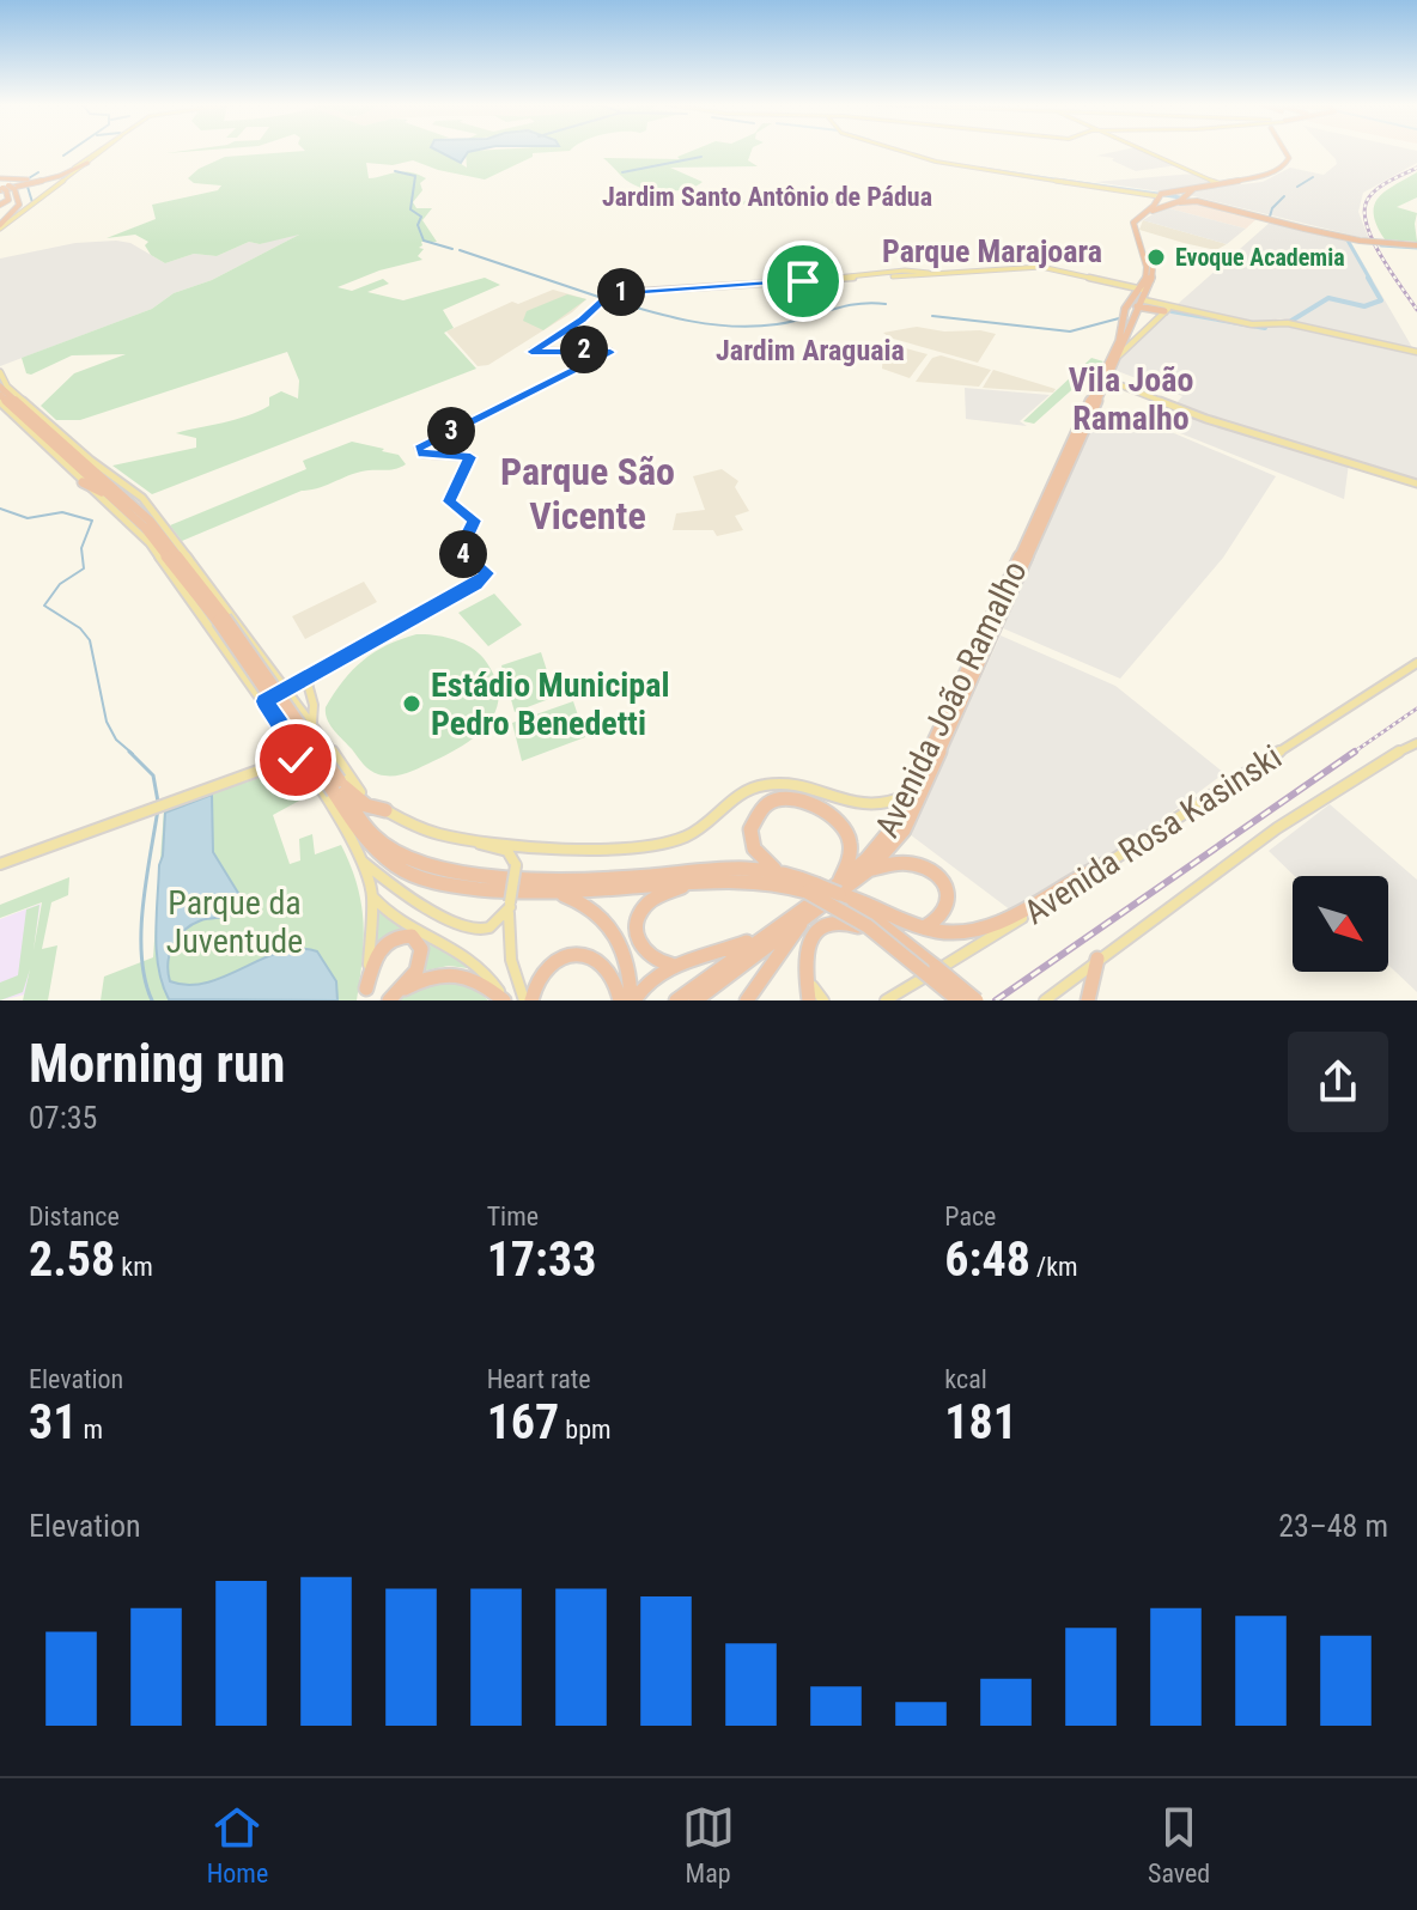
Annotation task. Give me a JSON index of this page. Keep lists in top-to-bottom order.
{
  "streets": {
    "highway": ["Avenida João Ramalho"],
    "main road": ["Avenida Rosa Kasinski"]
  },
  "districts": [
    "Jardim Santo Antônio de Pádua",
    "Parque Marajoara",
    "Jardim Araguaia",
    "Vila João Ramalho",
    "Parque São Vicente"
  ],
  "parks": ["Parque da Juventude"],
  "places": ["Evoque Academia", "Estádio Municipal Pedro Benedetti"],
  "north": "bottom right",
  "page": {
    "pins": [
      "1",
      "2",
      "3",
      "4"
    ],
    "heading": ["Morning run", "07:35"],
    "stats": [
      ["Distance", "2.58 km"],
      ["Time", "17:33"],
      ["Pace", "6:48 /km"],
      ["Elevation", "31 m"],
      ["Heart rate", "167 bpm"],
      ["kcal", "181"]
    ],
    "chart": ["Elevation", "23–48 m"],
    "tabs": ["Home", "Map", "Saved"]
  }
}
